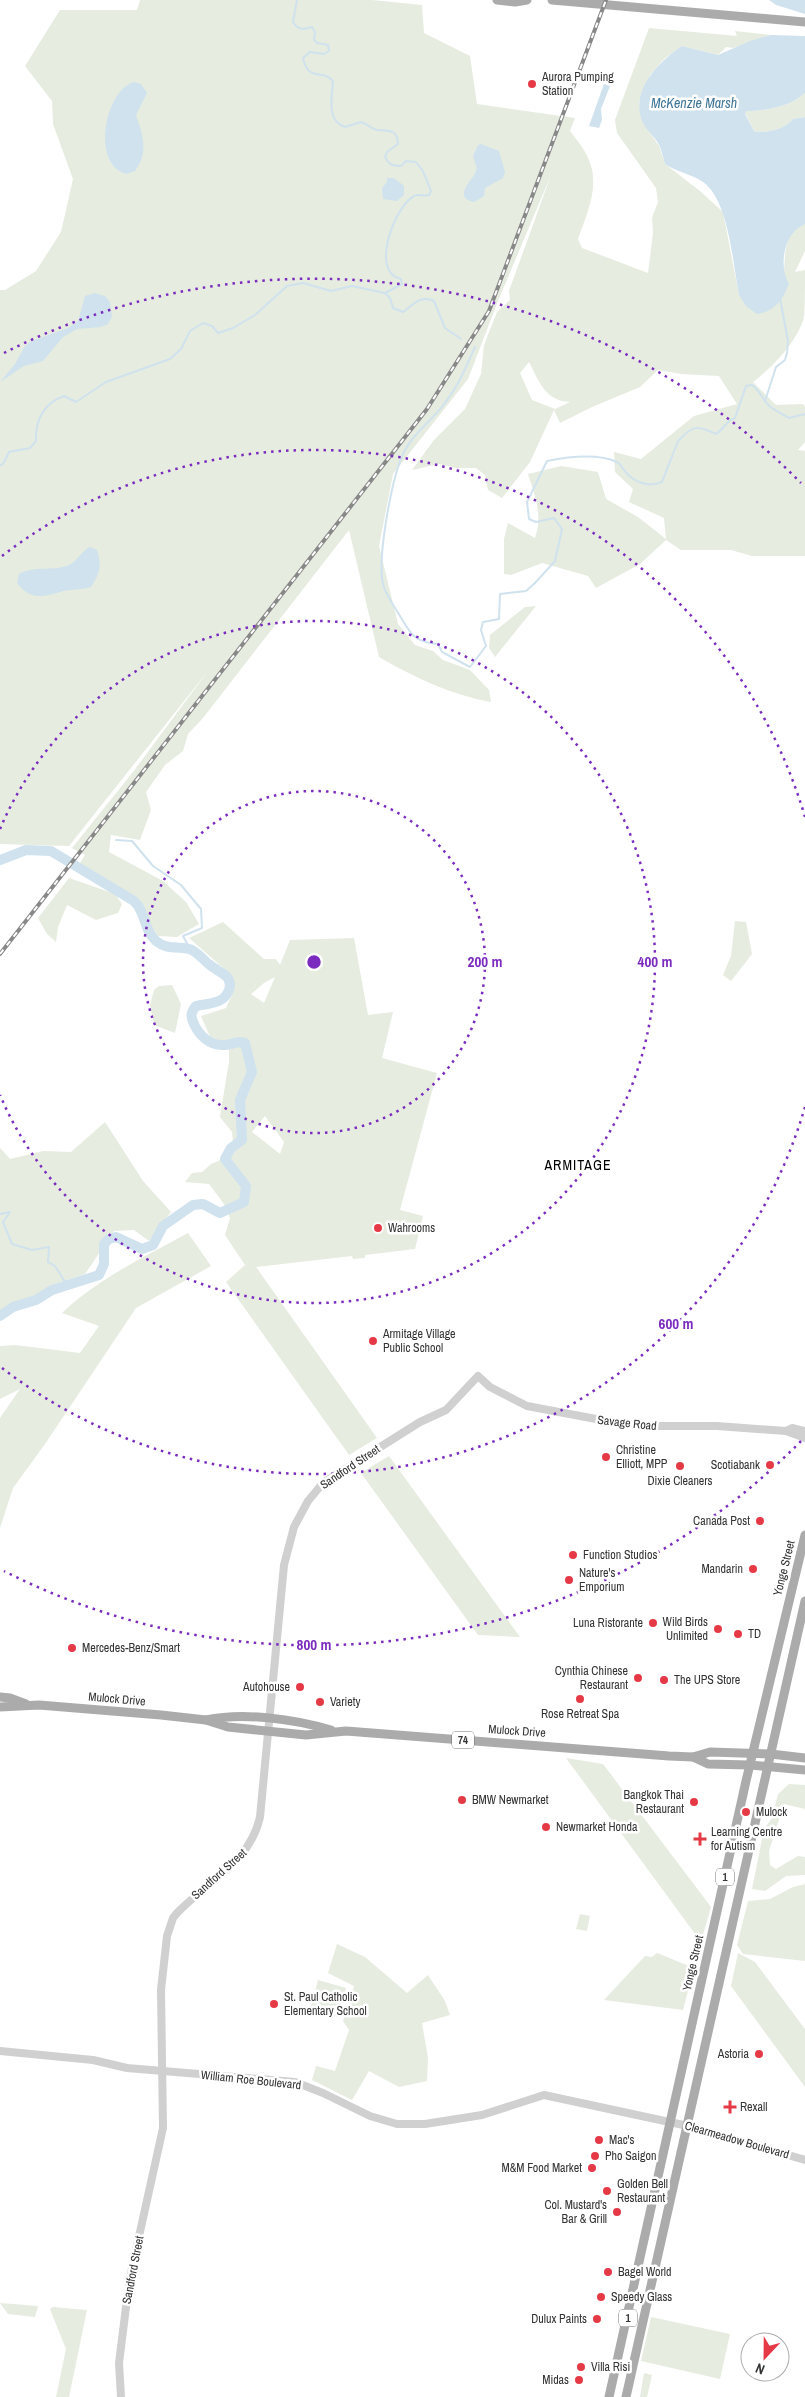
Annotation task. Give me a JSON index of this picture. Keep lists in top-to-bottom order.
{
  "streets": {
    "main road": [
      "Yonge Street",
      "Mulock Drive",
      "74",
      "1"
    ],
    "street": [
      "Savage Road",
      "Sandford Street",
      "William Roe Boulevard",
      "Clearmeadow Boulevard"
    ]
  },
  "crossings": [
    ["Savage Road", "Sandford Street"],
    ["Sandford Street", "Mulock Drive"],
    ["Sandford Street", "William Roe Boulevard"],
    ["Yonge Street", "Mulock Drive"],
    ["Yonge Street", "William Roe Boulevard"],
    ["Yonge Street", "Clearmeadow Boulevard"],
    ["Mulock Drive", "1"],
    ["1", "Clearmeadow Boulevard"],
    ["William Roe Boulevard", "Clearmeadow Boulevard"]
  ],
  "districts": ["ARMITAGE"],
  "water": ["McKenzie Marsh"],
  "places": {
    "other": [
      "Aurora Pumping Station",
      "Wahrooms",
      "Armitage Village Public School",
      "Christine Elliott, MPP",
      "Scotiabank",
      "Dixie Cleaners",
      "Canada Post",
      "Function Studios",
      "Mandarin",
      "Nature's Emporium",
      "Luna Ristorante",
      "Wild Birds Unlimited",
      "TD",
      "Mercedes-Benz/Smart",
      "Cynthia Chinese Restaurant",
      "The UPS Store",
      "Autohouse",
      "Rose Retreat Spa",
      "Variety",
      "BMW Newmarket",
      "Bangkok Thai Restaurant",
      "Mulock",
      "Newmarket Honda",
      "St. Paul Catholic Elementary School",
      "Astoria",
      "Mac's",
      "Pho Saigon",
      "M&M Food Market",
      "Golden Bell Restaurant",
      "Col. Mustard's Bar & Grill",
      "Bagel World",
      "Speedy Glass",
      "Dulux Paints",
      "Villa Risi",
      "Midas"
    ],
    "health": ["Learning Centre for Autism", "Rexall"]
  },
  "north": "bottom",
  "rings": [
    "200 m",
    "400 m",
    "600 m",
    "800 m"
  ]
}
